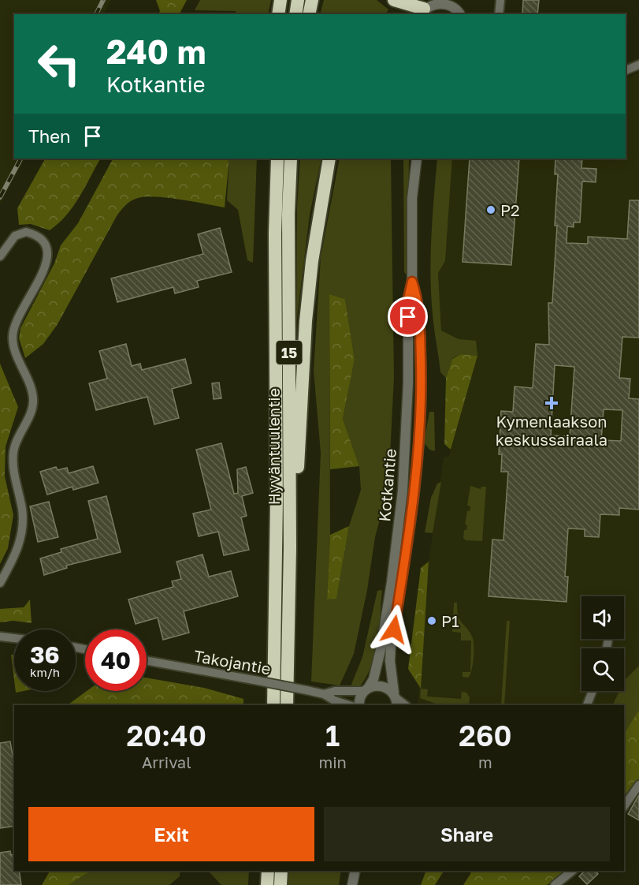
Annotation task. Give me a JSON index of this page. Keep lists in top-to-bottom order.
{
  "streets": {
    "highway": ["15", "Hyväntuulentie"],
    "street": ["Kotkantie", "Takojantie"]
  },
  "crossings": [
    ["Kotkantie", "Takojantie"]
  ],
  "places": {
    "other": ["P2", "P1"],
    "health": ["Kymenlaakson keskussairaala"]
  },
  "page": {
    "turn": ["240 m", "Kotkantie"],
    "then": "Then",
    "speed": "36 km/h",
    "limit": "40",
    "eta": [
      "20:40",
      "Arrival",
      "1",
      "min",
      "260",
      "m"
    ],
    "buttons": ["Exit", "Share"]
  }
}
